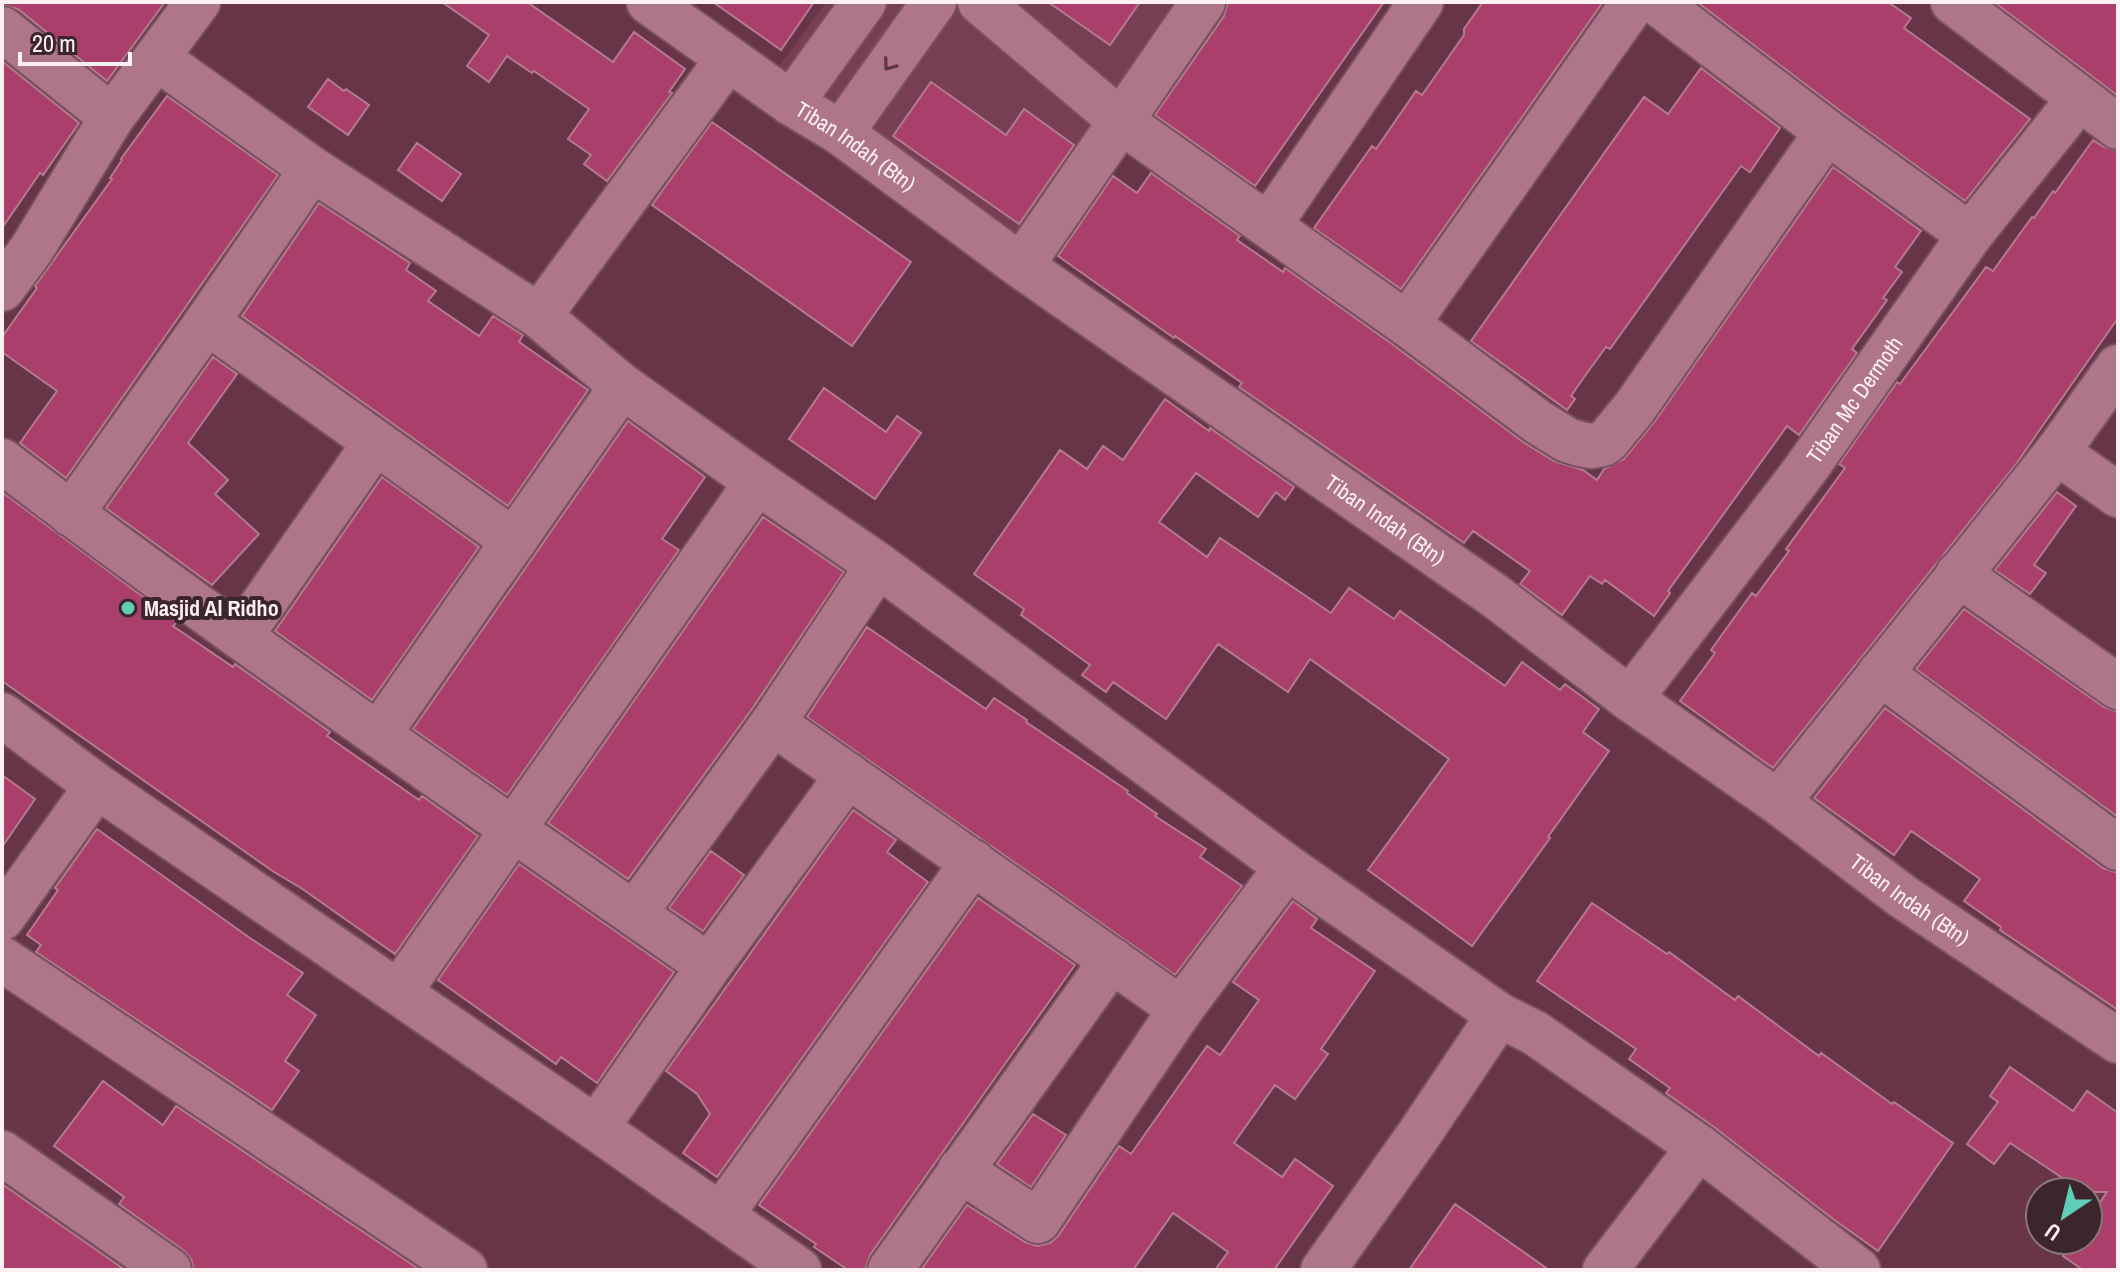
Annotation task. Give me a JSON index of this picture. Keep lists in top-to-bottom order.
{
  "streets": {
    "street": ["Tiban Indah (Btn)", "Tiban Mc Dermoth"]
  },
  "crossings": [
    ["Tiban Indah (Btn)", "Tiban Mc Dermoth"]
  ],
  "places": ["Masjid Al Ridho"],
  "scale_bar": "20 m",
  "north": "bottom left"
}
